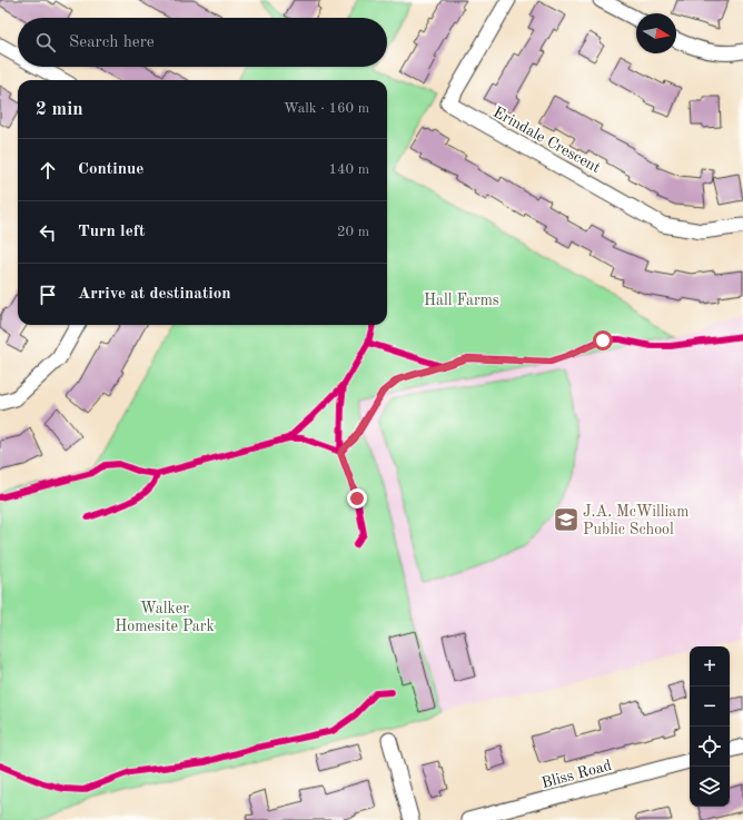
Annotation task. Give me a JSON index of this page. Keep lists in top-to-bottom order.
{
  "streets": {
    "street": ["Erindale Crescent", "Bliss Road"]
  },
  "parks": ["Hall Farms", "Walker Homesite Park"],
  "places": {
    "school or university": ["J.A. McWilliam Public School"]
  },
  "north": "right",
  "page": {
    "search": "Search here",
    "heading": ["2 min", "Walk · 160 m"],
    "list": [
      ["Continue", "140 m"],
      ["Turn left", "20 m"],
      "Arrive at destination"
    ],
    "map_buttons": ["+", "−"]
  }
}
